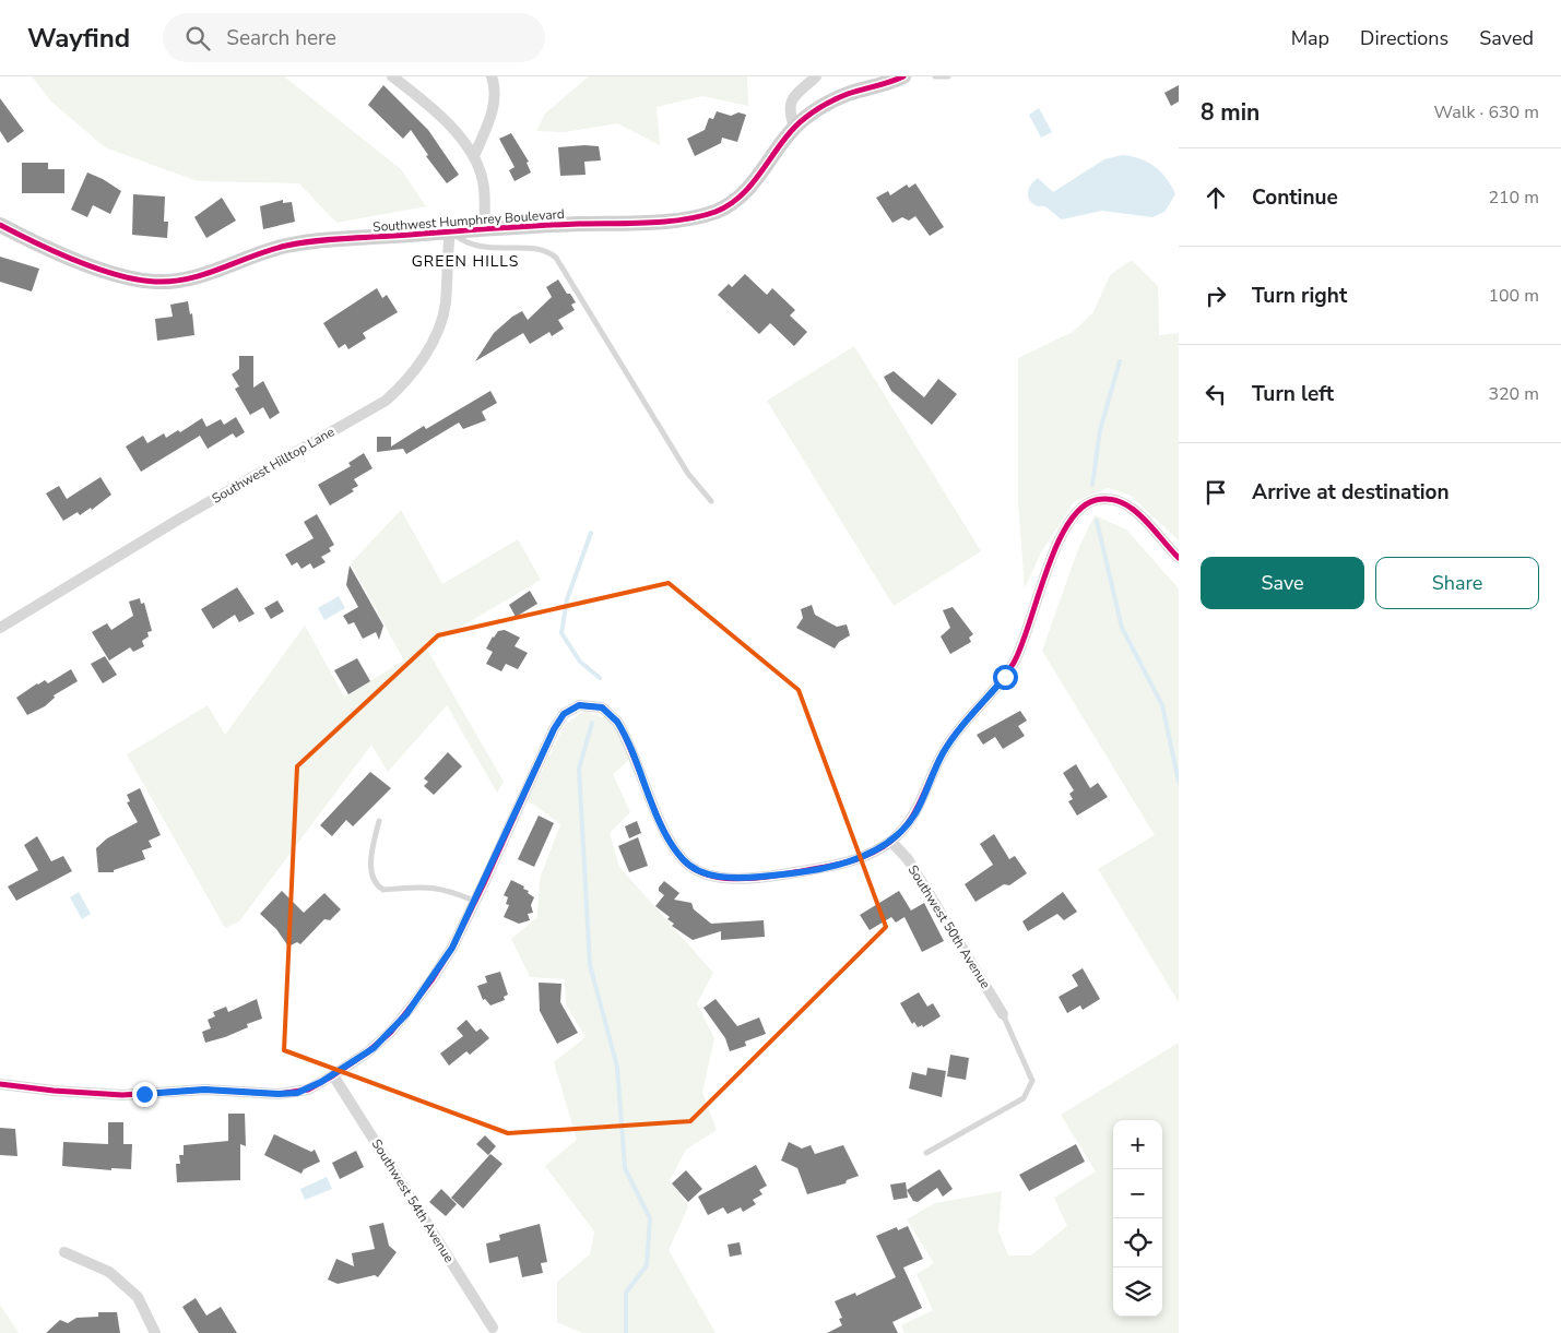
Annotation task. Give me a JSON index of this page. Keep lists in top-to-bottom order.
{
  "streets": {
    "main road": ["Southwest Humphrey Boulevard"],
    "street": ["Southwest Hilltop Lane", "Southwest 50th Avenue", "Southwest 54th Avenue"]
  },
  "crossings": [
    ["Southwest Humphrey Boulevard", "Southwest Hilltop Lane"]
  ],
  "districts": ["GREEN HILLS"],
  "page": {
    "header": "Wayfind",
    "search": "Search here",
    "nav": ["Map", "Directions", "Saved"],
    "heading": ["8 min", "Walk · 630 m"],
    "list": [
      ["Continue", "210 m"],
      ["Turn right", "100 m"],
      ["Turn left", "320 m"],
      "Arrive at destination"
    ],
    "buttons": ["Save", "Share"],
    "map_buttons": ["+", "−"]
  }
}
